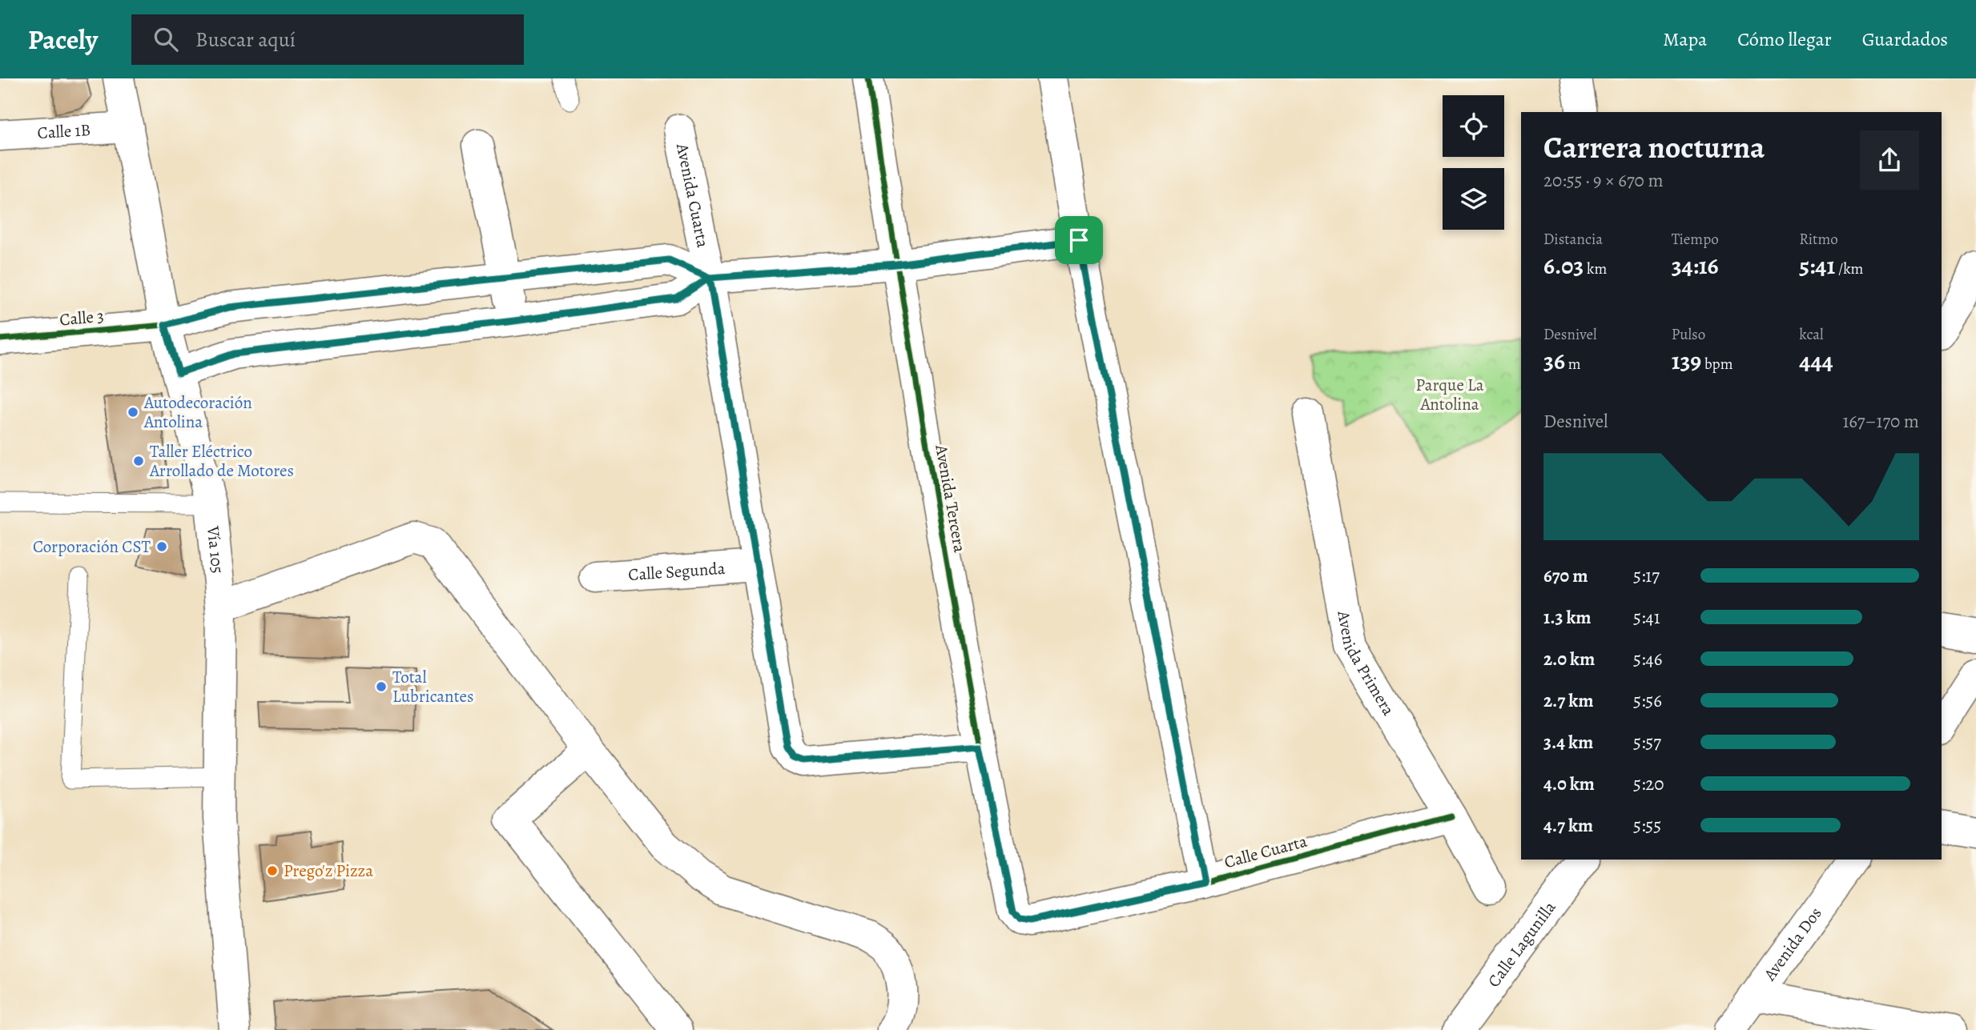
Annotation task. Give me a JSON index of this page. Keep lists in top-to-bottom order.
{
  "streets": {
    "street": [
      "Calle 1B",
      "Avenida Cuarta",
      "Calle 3",
      "Avenida Tercera",
      "Vía 105",
      "Calle Segunda",
      "Avenida Primera",
      "Calle Cuarta",
      "Calle Lagunilla",
      "Avenida Dos"
    ]
  },
  "crossings": [
    ["Calle 1B", "Vía 105"],
    ["Avenida Cuarta", "Calle 3"],
    ["Avenida Cuarta", "Avenida Tercera"],
    ["Avenida Cuarta", "Calle Segunda"],
    ["Calle 3", "Vía 105"],
    ["Avenida Tercera", "Calle Cuarta"],
    ["Avenida Primera", "Calle Cuarta"]
  ],
  "parks": ["Parque La Antolina"],
  "places": [
    "Autodecoración Antolina",
    "Taller Eléctrico Arrollado de Motores",
    "Corporación CST",
    "Total Lubricantes",
    "Prego'z Pizza"
  ],
  "page": {
    "header": "Pacely",
    "search": "Buscar aquí",
    "nav": ["Mapa", "Cómo llegar", "Guardados"],
    "heading": ["Carrera nocturna", "20:55 · 9 × 670 m"],
    "stats": [
      ["Distancia", "6.03 km"],
      ["Tiempo", "34:16"],
      ["Ritmo", "5:41 /km"],
      ["Desnivel", "36 m"],
      ["Pulso", "139 bpm"],
      ["kcal", "444"]
    ],
    "chart": ["Desnivel", "167–170 m"],
    "list": [
      {
        "name": "670 m",
        "note": "5:17"
      },
      {
        "name": "1.3 km",
        "note": "5:41"
      },
      {
        "name": "2.0 km",
        "note": "5:46"
      },
      {
        "name": "2.7 km",
        "note": "5:56"
      },
      {
        "name": "3.4 km",
        "note": "5:57"
      },
      {
        "name": "4.0 km",
        "note": "5:20"
      },
      {
        "name": "4.7 km",
        "note": "5:55"
      }
    ]
  }
}
